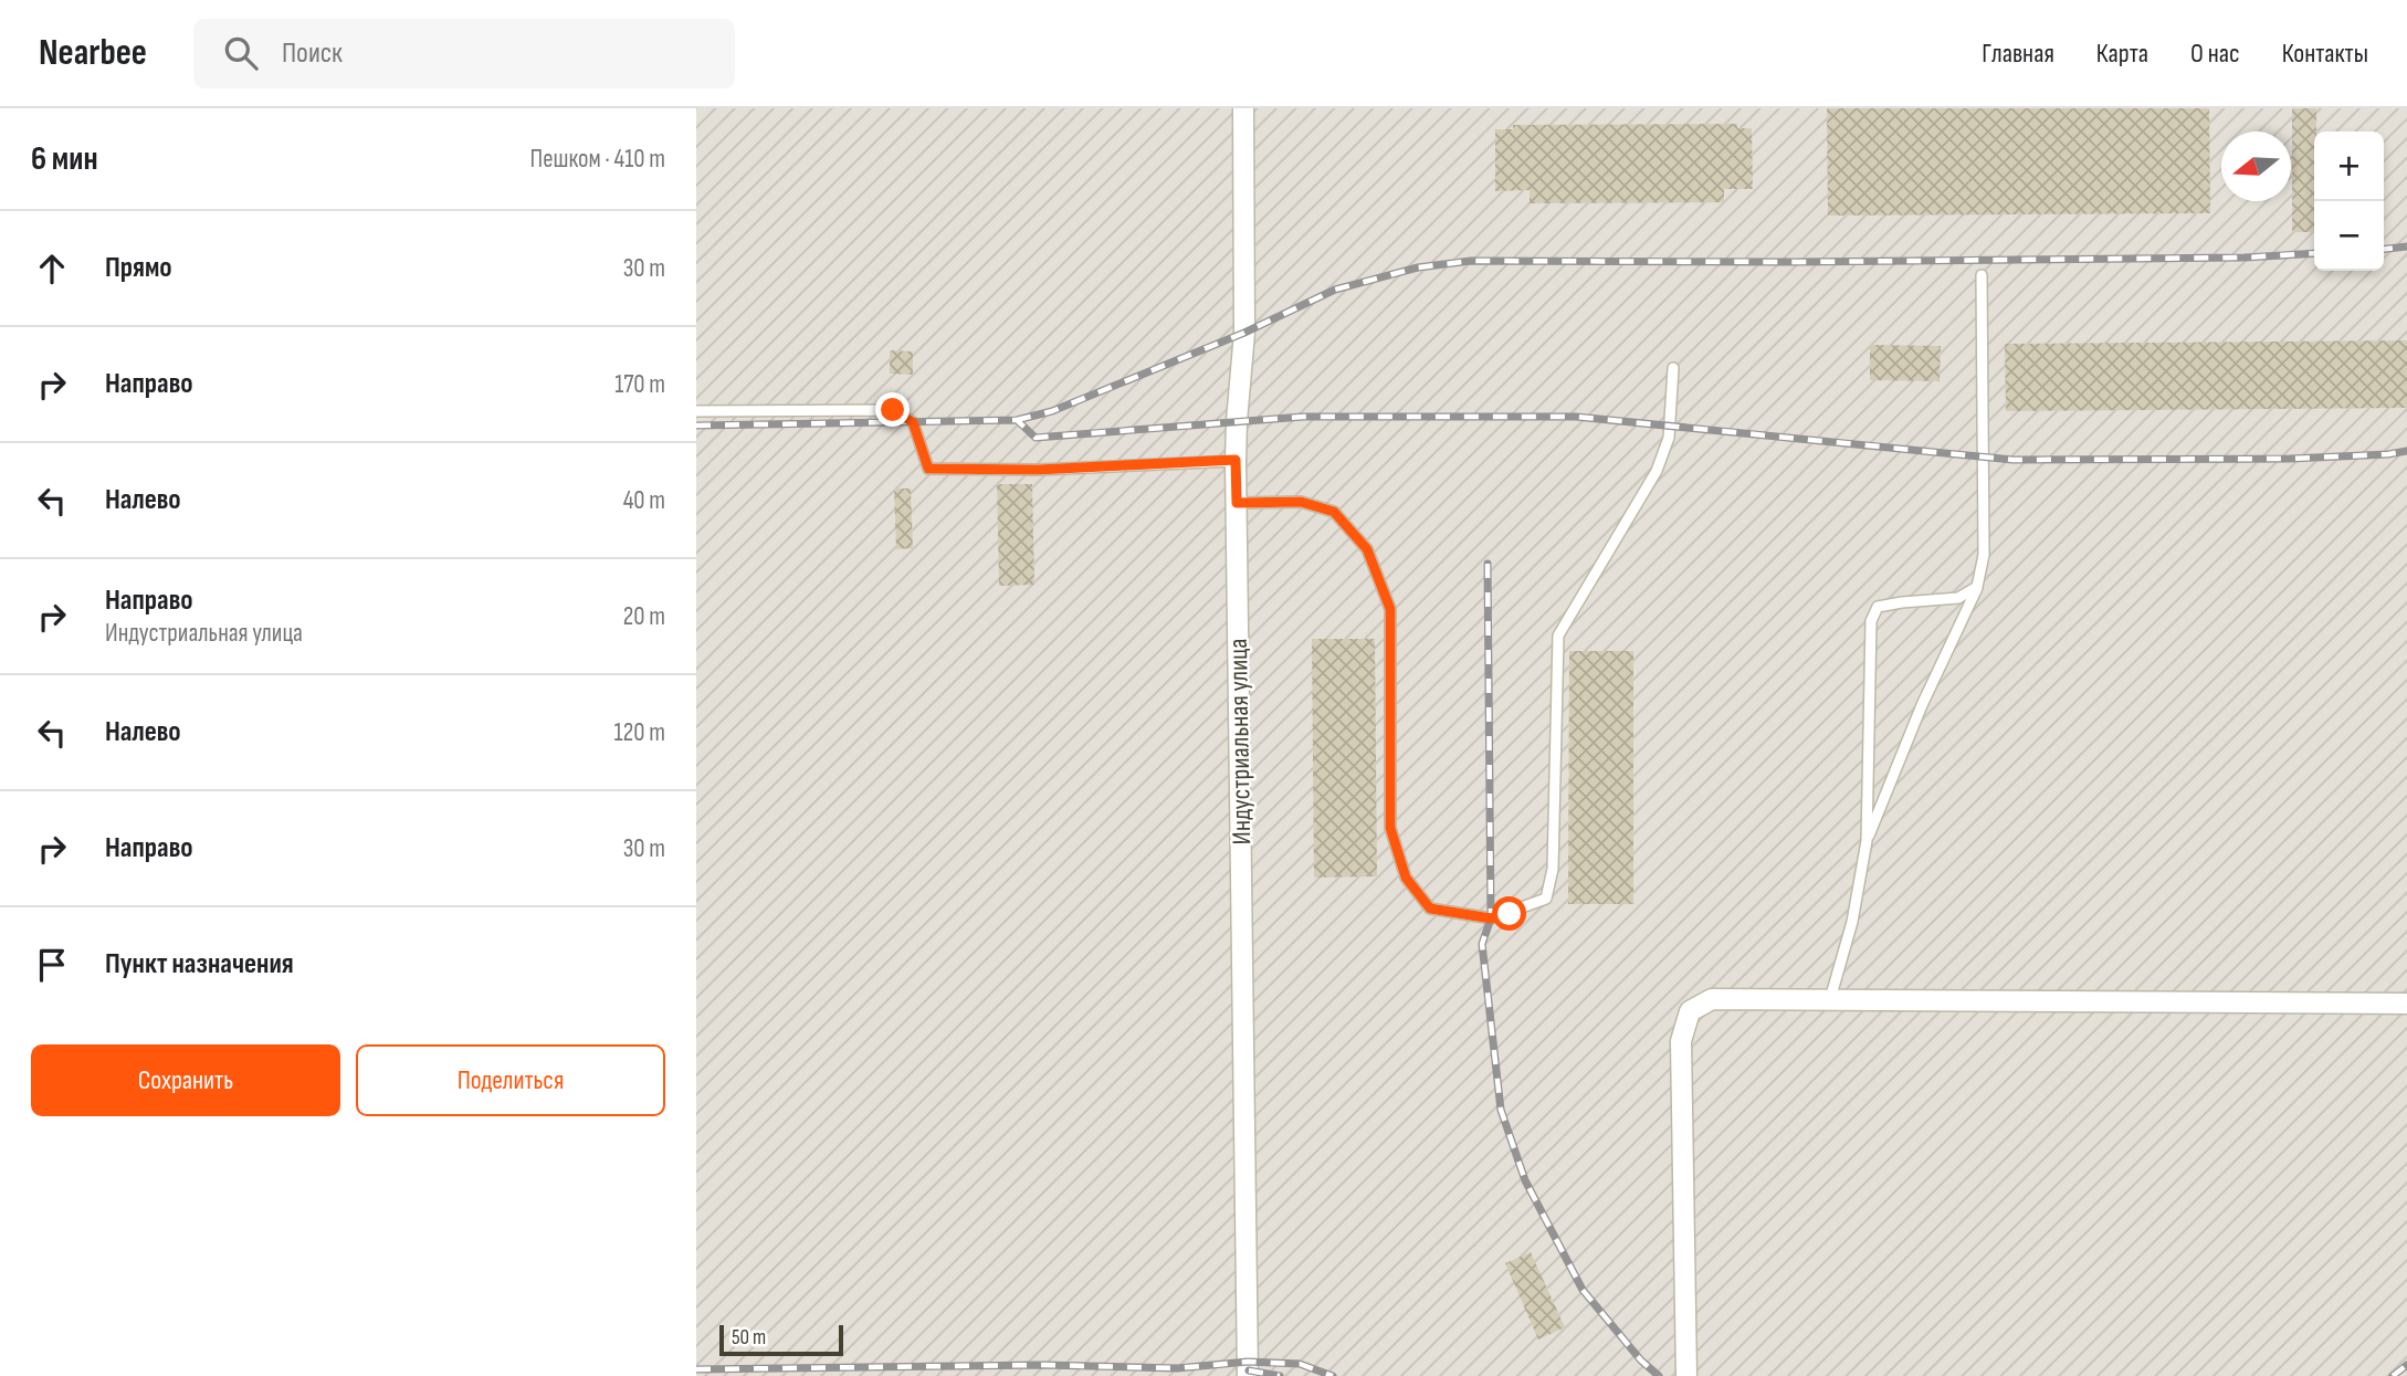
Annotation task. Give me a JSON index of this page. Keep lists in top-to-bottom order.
{
  "streets": {
    "street": ["Индустриальная улица"]
  },
  "scale_bar": "50 m",
  "north": "left",
  "page": {
    "header": "Nearbee",
    "search": "Поиск",
    "nav": [
      "Главная",
      "Карта",
      "О нас",
      "Контакты"
    ],
    "heading": ["6 мин", "Пешком · 410 m"],
    "map_buttons": ["+", "−"],
    "list": [
      ["Прямо", "30 m"],
      ["Направо", "170 m"],
      ["Налево", "40 m"],
      ["Направо", "Индустриальная улица", "20 m"],
      ["Налево", "120 m"],
      ["Направо", "30 m"],
      "Пункт назначения"
    ],
    "buttons": ["Сохранить", "Поделиться"],
    "scale": "50 m"
  }
}
